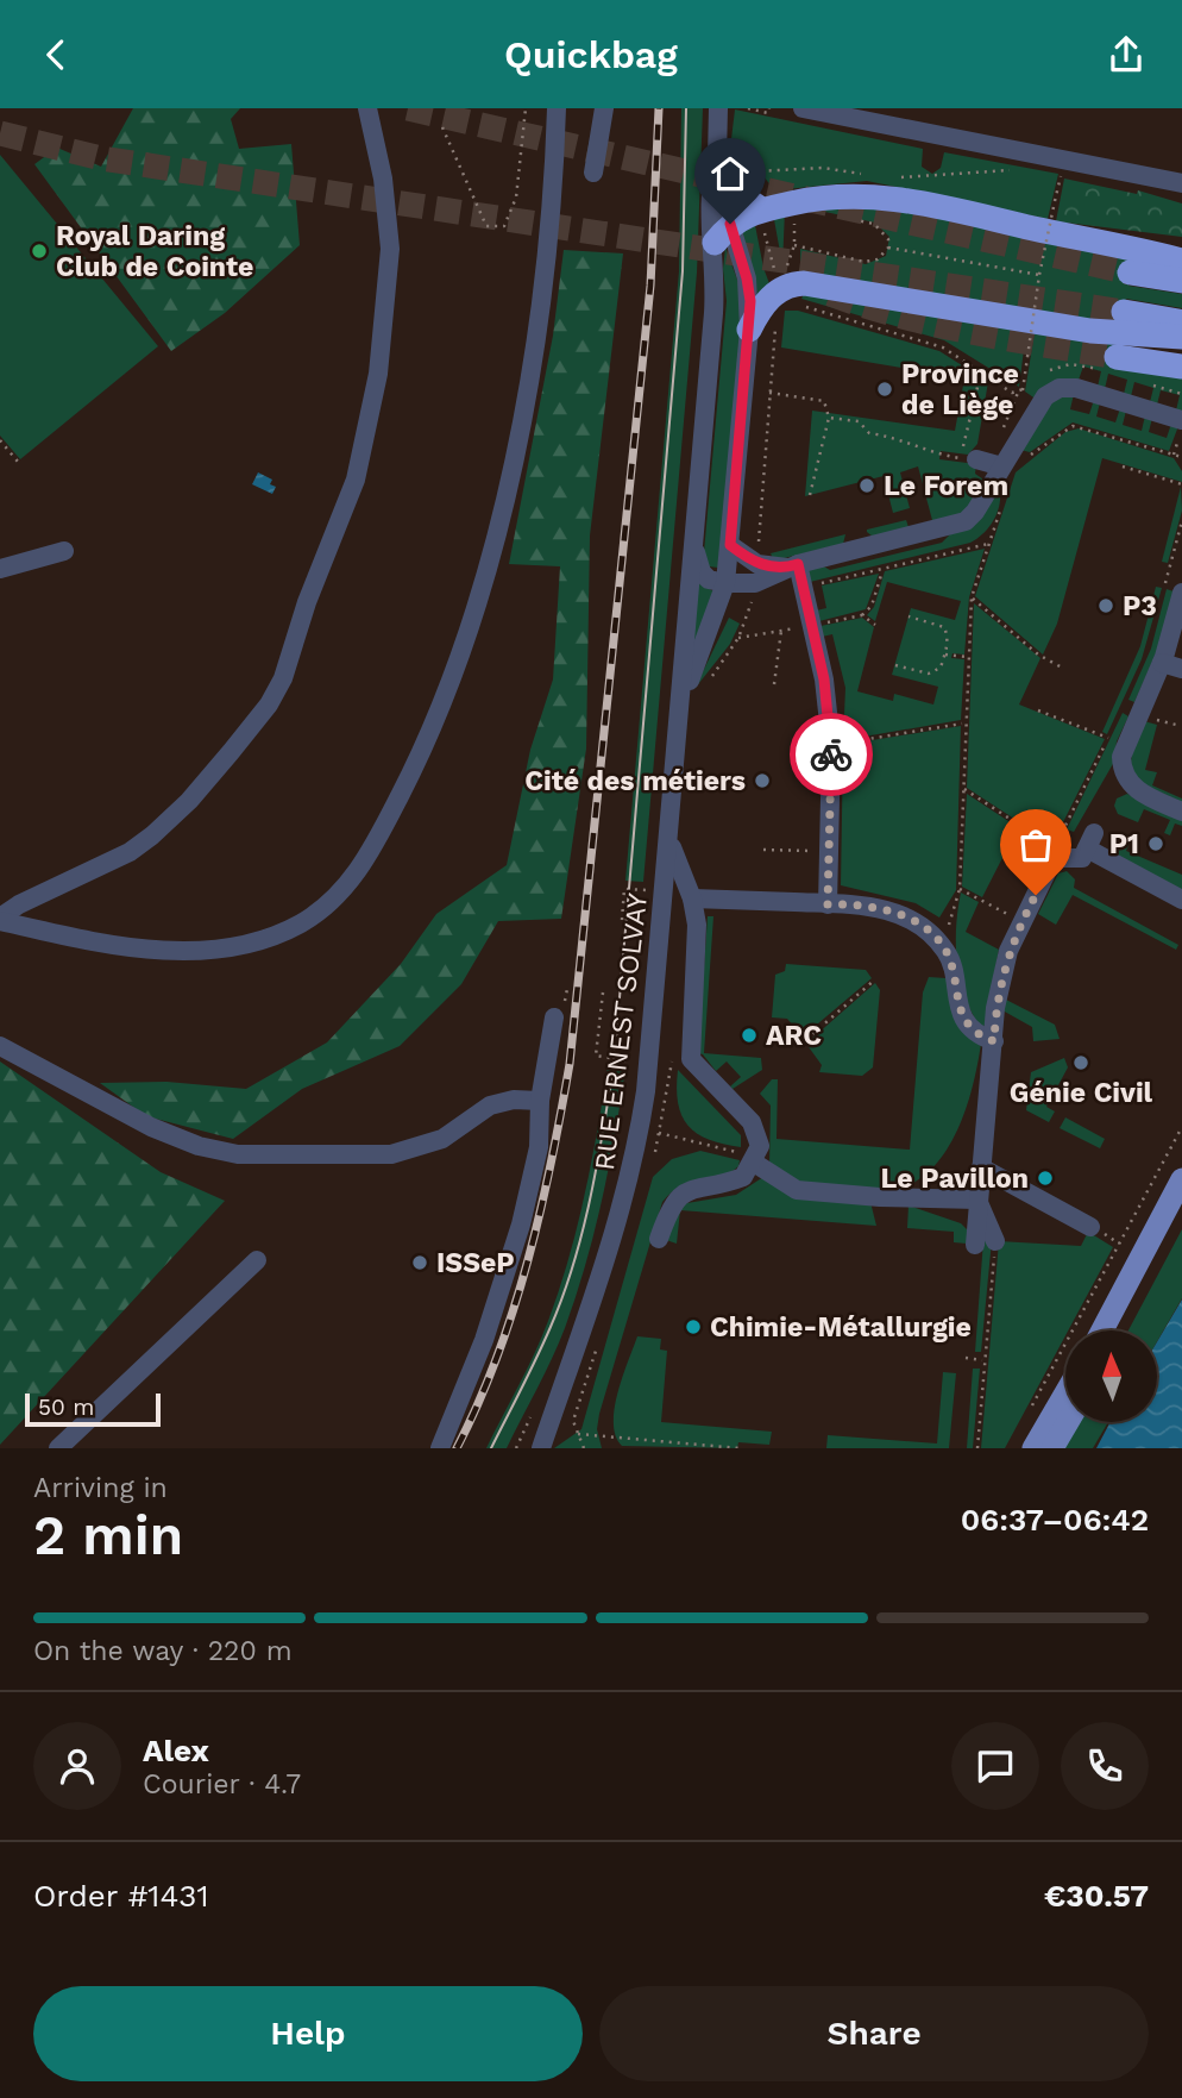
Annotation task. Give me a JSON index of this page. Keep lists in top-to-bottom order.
{
  "streets": {
    "street": ["RUE ERNEST SOLVAY"]
  },
  "places": [
    "Royal Daring Club de Cointe",
    "Province de Liège",
    "Le Forem",
    "P3",
    "Cité des métiers",
    "P1",
    "ARC",
    "Génie Civil",
    "Le Pavillon",
    "ISSeP",
    "Chimie-Métallurgie"
  ],
  "scale_bar": "50 m",
  "north": "top",
  "page": {
    "header": "Quickbag",
    "scale": "50 m",
    "heading": ["2 min", "Arriving in", "06:37–06:42"],
    "panel": [
      "Alex",
      "Courier · 4.7",
      "Order #1431",
      "€30.57"
    ],
    "bar": "On the way · 220 m",
    "buttons": ["Help", "Share"]
  }
}
